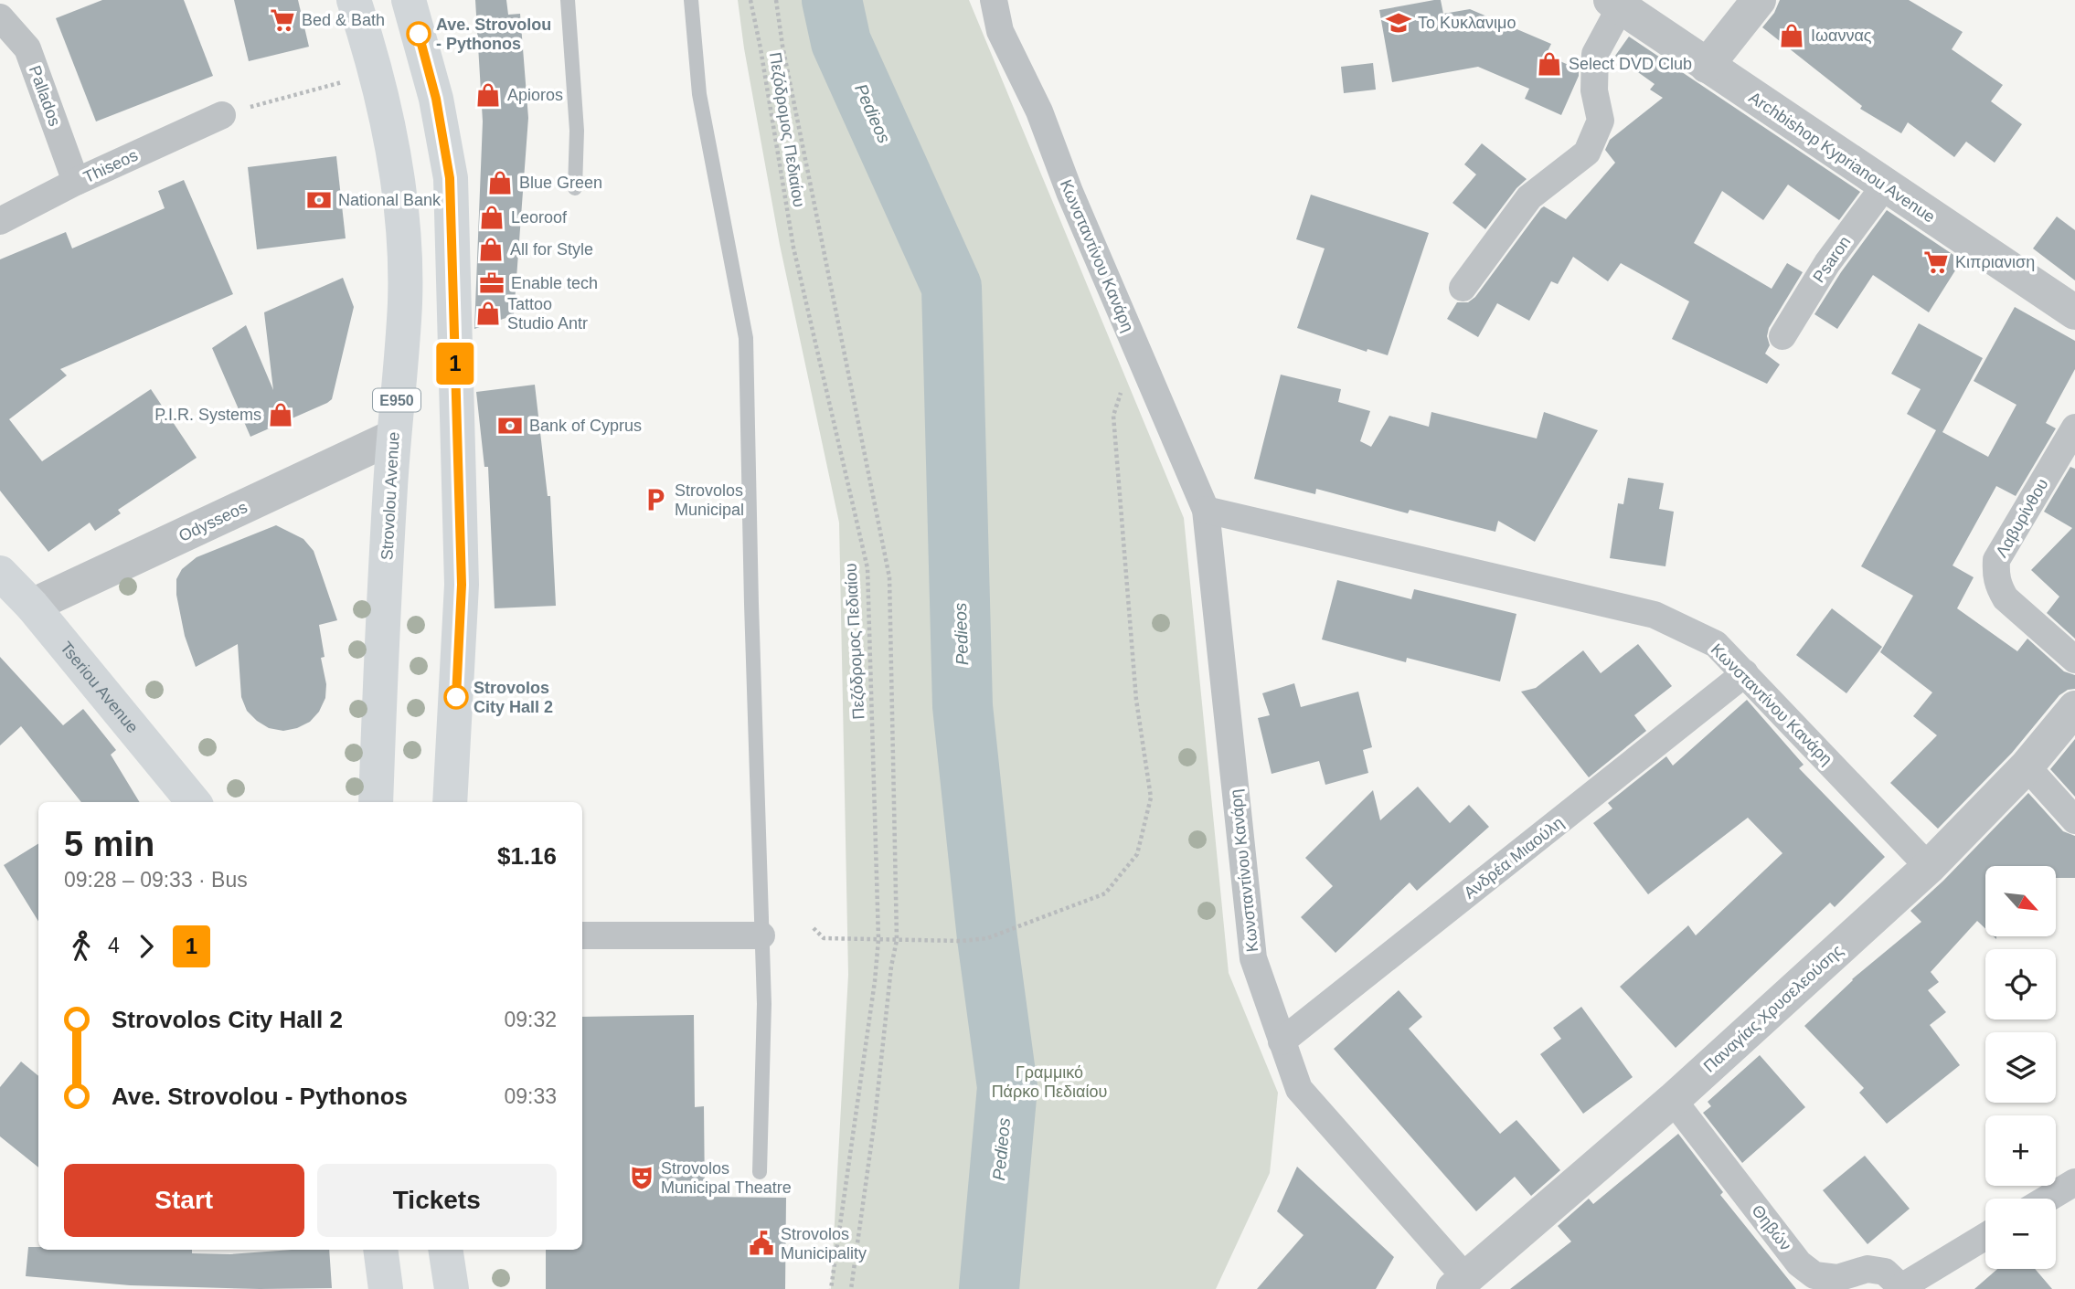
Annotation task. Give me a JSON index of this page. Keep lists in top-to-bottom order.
{
  "streets": {
    "main road": ["E950", "Strovolou Avenue", "Tseriou Avenue"],
    "street": [
      "Pallados",
      "Archbishop Kyprianou Avenue",
      "Thiseos",
      "Κωνσταντίνου Κανάρη",
      "Psaron",
      "Λαβυρίνθου",
      "Odysseos",
      "Ανδρέα Μιαούλη",
      "Παναγίας Χρυσελεούσης",
      "Θηβών"
    ],
    "path": ["Πεζόδρομος Πεδιαίου"]
  },
  "crossings": [
    ["Pallados", "Thiseos"],
    ["Archbishop Kyprianou Avenue", "Psaron"],
    ["Κωνσταντίνου Κανάρη", "Ανδρέα Μιαούλη"],
    ["Κωνσταντίνου Κανάρη", "Παναγίας Χρυσελεούσης"],
    ["Strovolou Avenue", "Odysseos"],
    ["Odysseos", "Tseriou Avenue"],
    ["Παναγίας Χρυσελεούσης", "Θηβών"]
  ],
  "water": ["Pedieos"],
  "parks": ["Γραμμικό Πάρκο Πεδιαίου"],
  "places": {
    "supermarket": ["Bed & Bath", "Κιπριανιση"],
    "school or university": ["Το Κυκλανιμο"],
    "other": ["Ave. Strovolou - Pythonos", "Strovolos City Hall 2"],
    "shop": [
      "Ιωαννας",
      "Select DVD Club",
      "Apioros",
      "Blue Green",
      "Leoroof",
      "All for Style",
      "Tattoo Studio Antr",
      "P.I.R. Systems"
    ],
    "bank": ["National Bank", "Bank of Cyprus"],
    "office": ["Enable tech"],
    "parking": ["Strovolos Municipal"],
    "theatre": ["Strovolos Municipal Theatre"],
    "public building": ["Strovolos Municipality"]
  },
  "lines": ["bus line 1"],
  "north": "bottom right",
  "page": {
    "on_map": "1",
    "heading": ["5 min", "09:28 – 09:33 · Bus", "$1.16"],
    "map_buttons": ["+", "−"],
    "legs": ["4", "1"],
    "list": [
      {
        "name": "Strovolos City Hall 2",
        "value": "09:32"
      },
      {
        "name": "Ave. Strovolou - Pythonos",
        "value": "09:33"
      }
    ],
    "buttons": ["Start", "Tickets"]
  }
}
